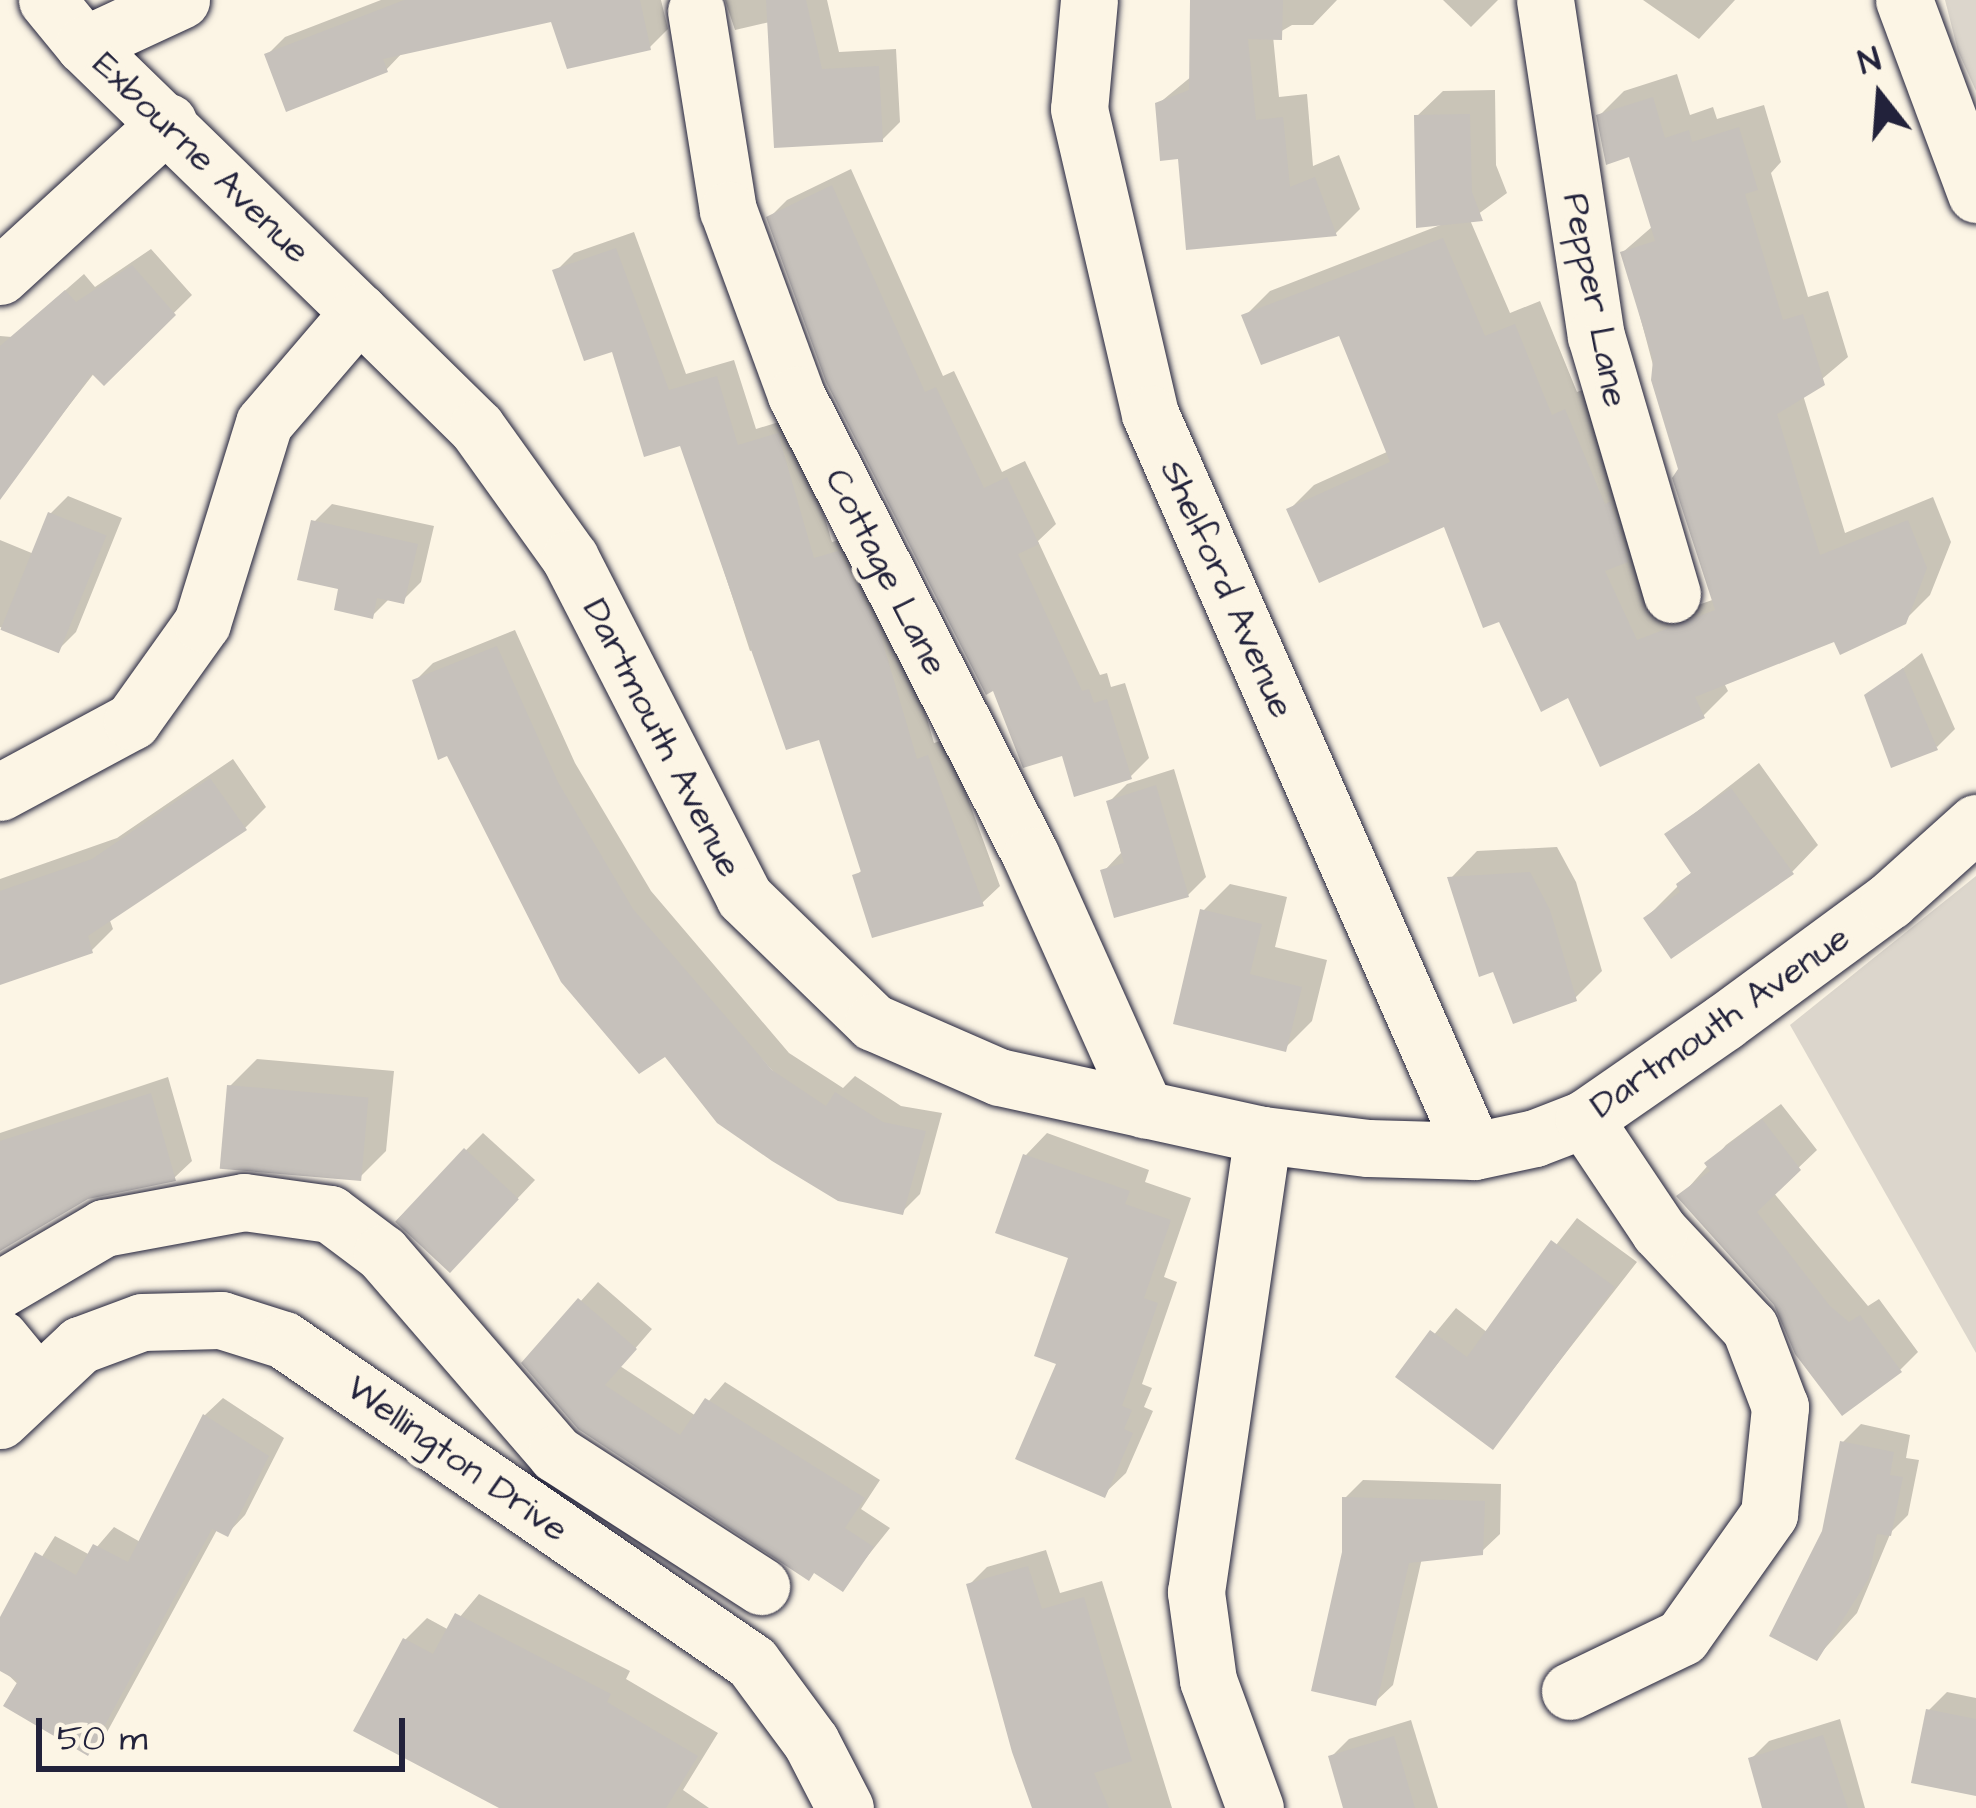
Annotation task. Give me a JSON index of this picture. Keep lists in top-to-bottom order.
{
  "streets": {
    "street": [
      "Exbourne Avenue",
      "Pepper Lane",
      "Cottage Lane",
      "Shelford Avenue",
      "Dartmouth Avenue",
      "Wellington Drive"
    ]
  },
  "crossings": [
    ["Exbourne Avenue", "Dartmouth Avenue"],
    ["Cottage Lane", "Dartmouth Avenue"],
    ["Shelford Avenue", "Dartmouth Avenue"]
  ],
  "scale_bar": "50 m",
  "north": "top"
}
